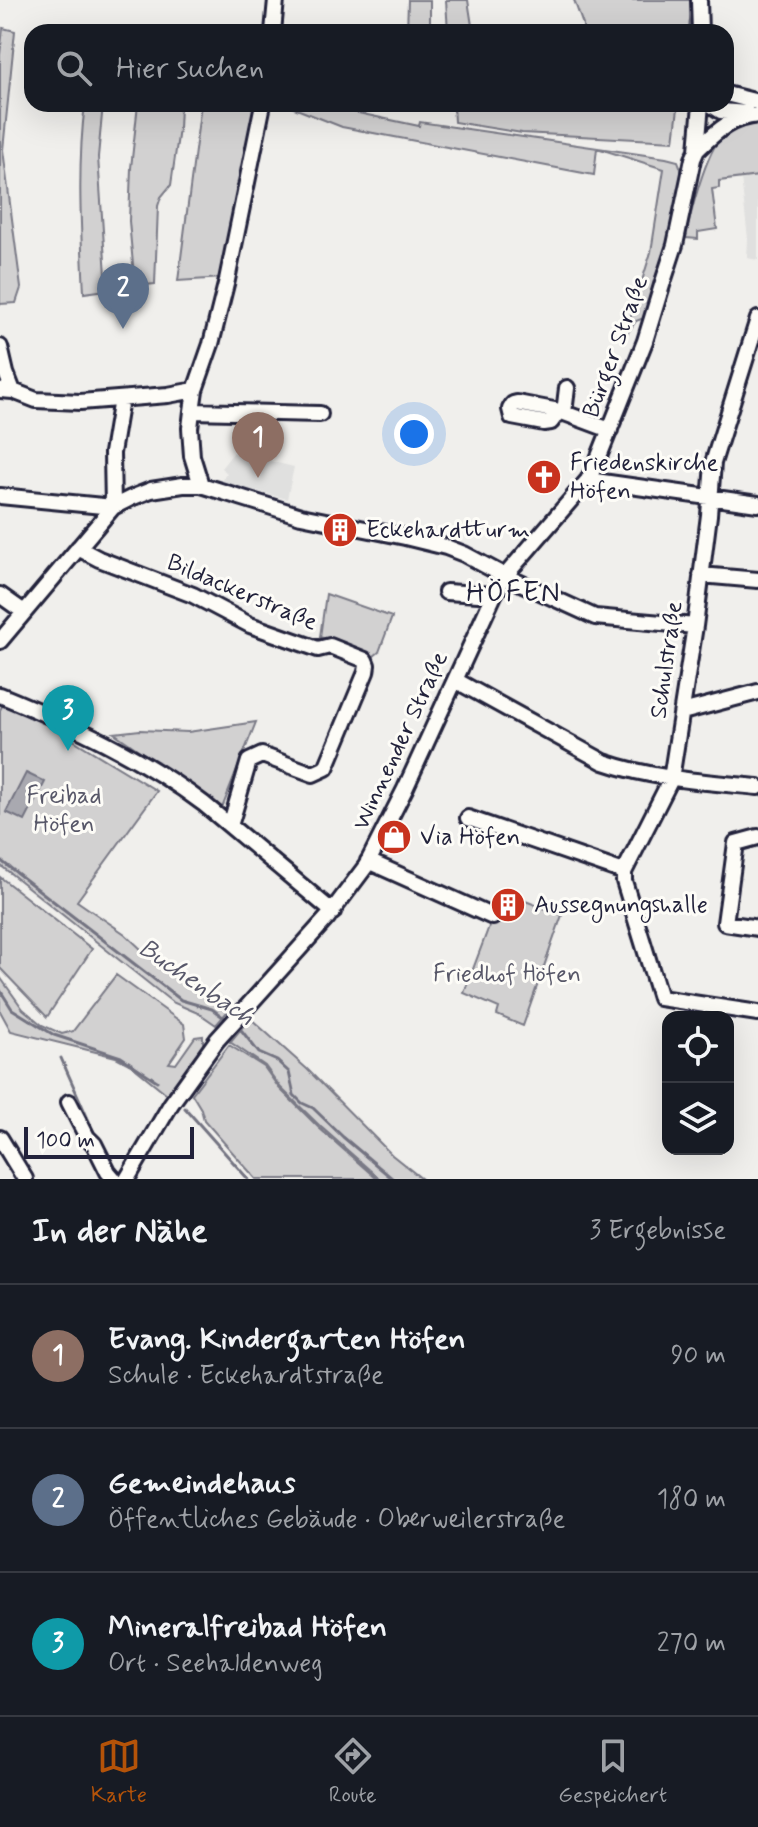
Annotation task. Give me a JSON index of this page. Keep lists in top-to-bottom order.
{
  "streets": {
    "street": [
      "Bürger Straße",
      "Bildackerstraße",
      "Schulstraße",
      "Winnender Straße"
    ]
  },
  "crossings": [
    ["Bürger Straße", "Winnender Straße"]
  ],
  "districts": ["HÖFEN"],
  "water": ["Buchenbach"],
  "parks": ["Freibad Höfen", "Friedhof Höfen"],
  "places": {
    "church": ["Friedenskirche Höfen"],
    "building": ["Eckehardtturm", "Aussegnungshalle"],
    "shop": ["Via Höfen"]
  },
  "scale_bar": "100 m",
  "page": {
    "search": "Hier suchen",
    "pins": ["2", "1", "3"],
    "scale": "100 m",
    "heading": ["In der Nähe", "3 Ergebnisse"],
    "list": [
      {
        "mark": "1",
        "name": "Evang. Kindergarten Höfen",
        "note": "Schule · Eckehardtstraße",
        "value": "90 m"
      },
      {
        "mark": "2",
        "name": "Gemeindehaus",
        "note": "Öffentliches Gebäude · Oberweilerstraße",
        "value": "180 m"
      },
      {
        "mark": "3",
        "name": "Mineralfreibad Höfen",
        "note": "Ort · Seehaldenweg",
        "value": "270 m"
      }
    ],
    "nav": ["Karte", "Route", "Gespeichert"]
  }
}
